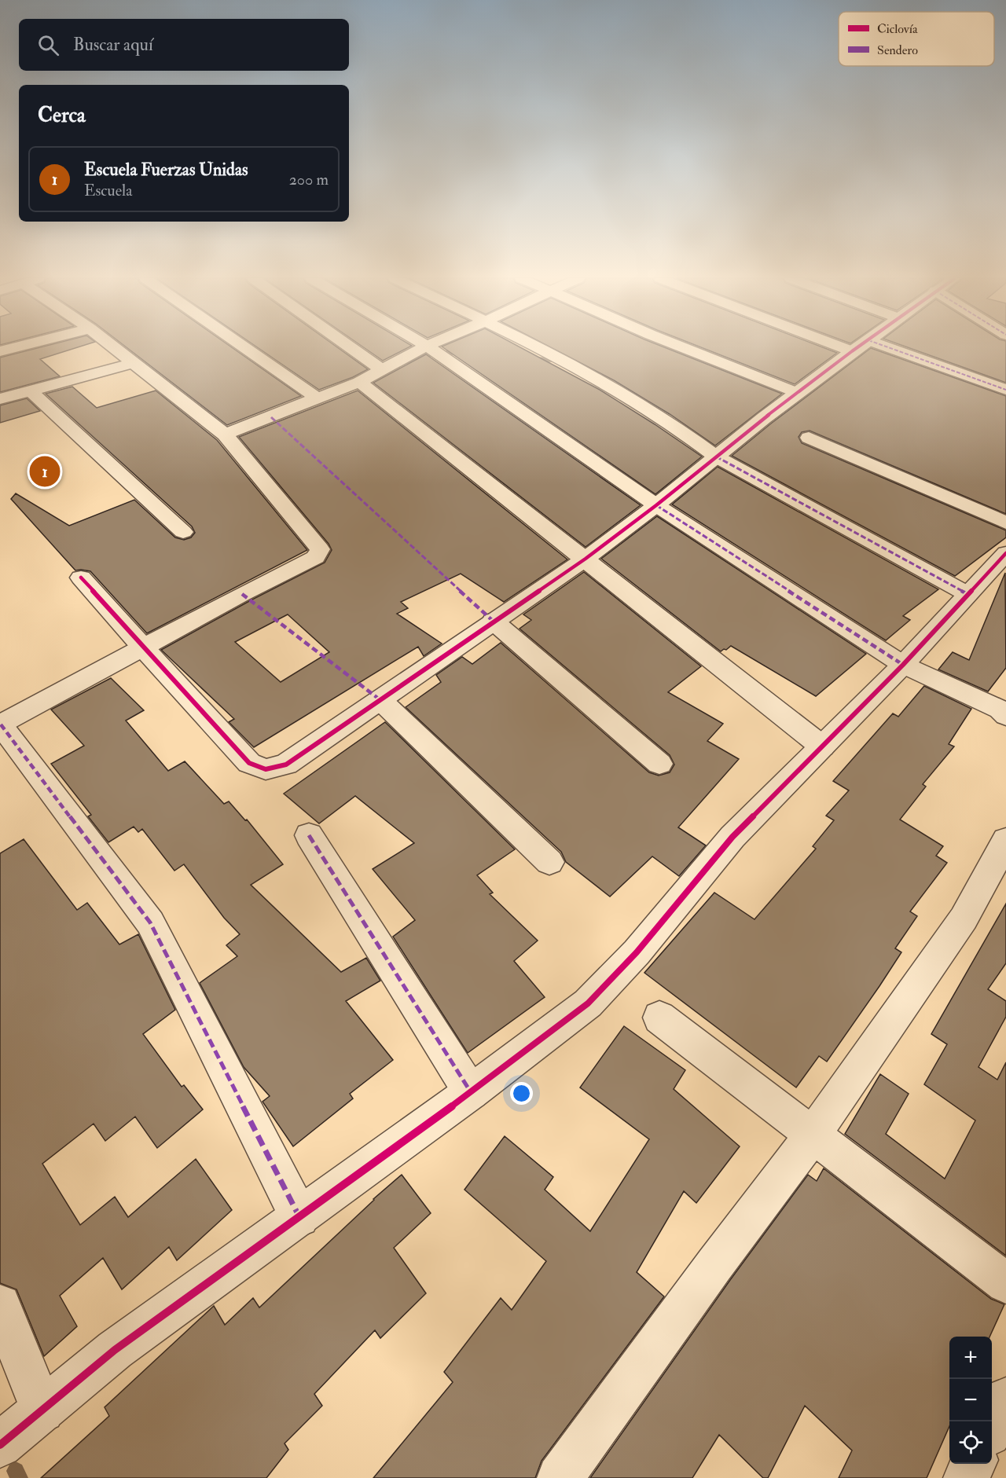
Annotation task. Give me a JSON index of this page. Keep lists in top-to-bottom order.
{
  "legend": ["Ciclovía", "Sendero"],
  "page": {
    "search": "Buscar aquí",
    "heading": "Cerca",
    "list": [
      {
        "mark": "1",
        "name": "Escuela Fuerzas Unidas",
        "note": "Escuela",
        "value": "200 m"
      }
    ],
    "pins": "1",
    "map_buttons": ["+", "−"]
  }
}
